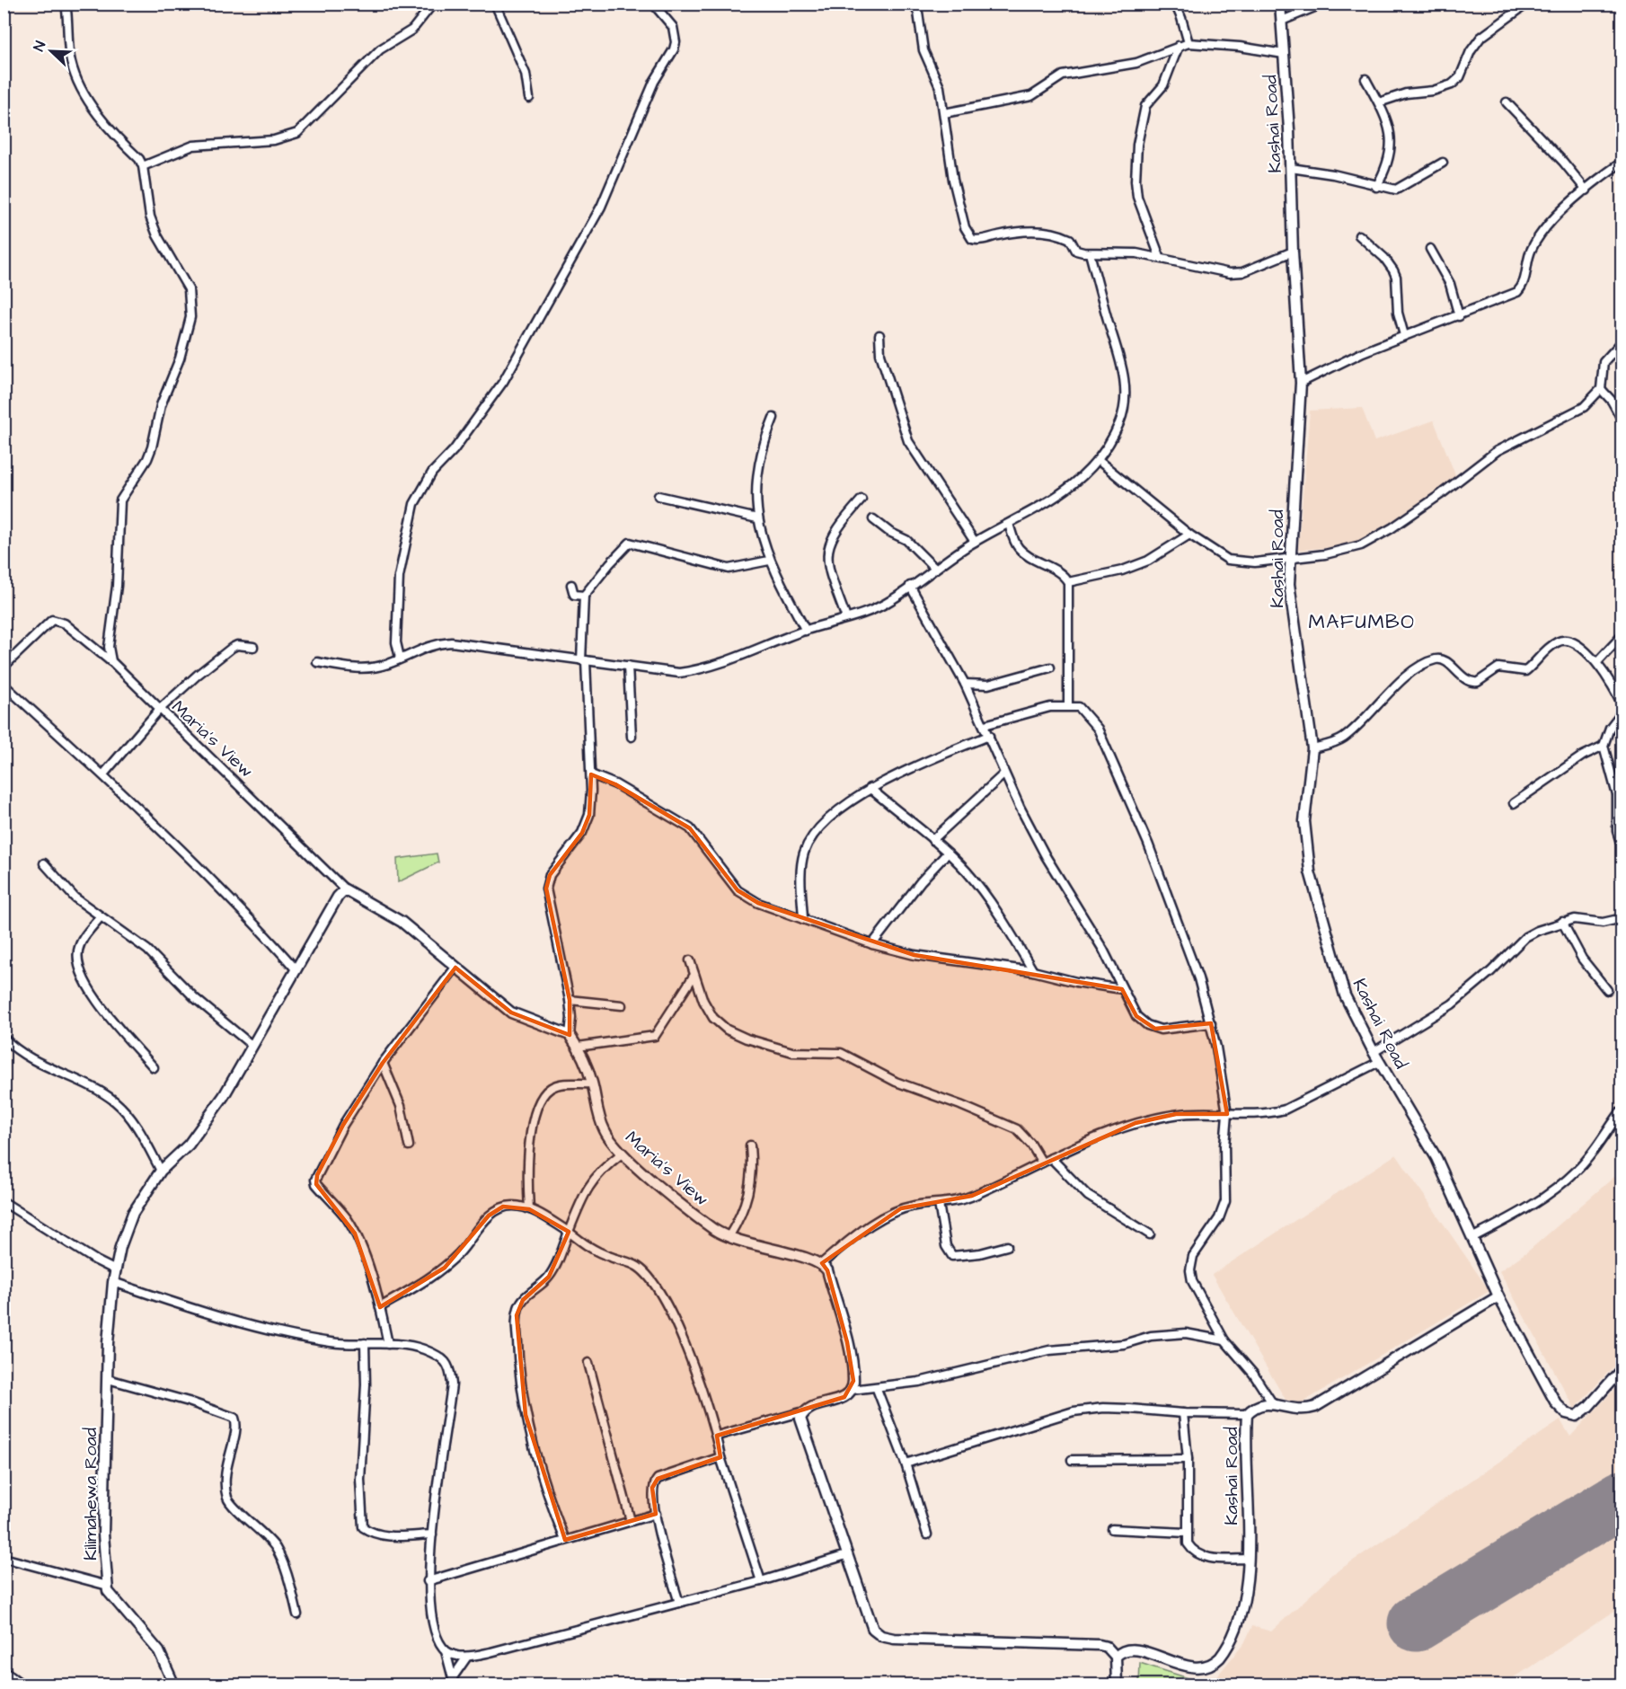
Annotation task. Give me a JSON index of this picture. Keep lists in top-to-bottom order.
{
  "streets": {
    "street": ["Kashai Road", "Maria's View", "Kilimahewa Road"]
  },
  "crossings": [
    ["Maria's View", "Kilimahewa Road"]
  ],
  "districts": ["MAFUMBO"],
  "north": "top left"
}
